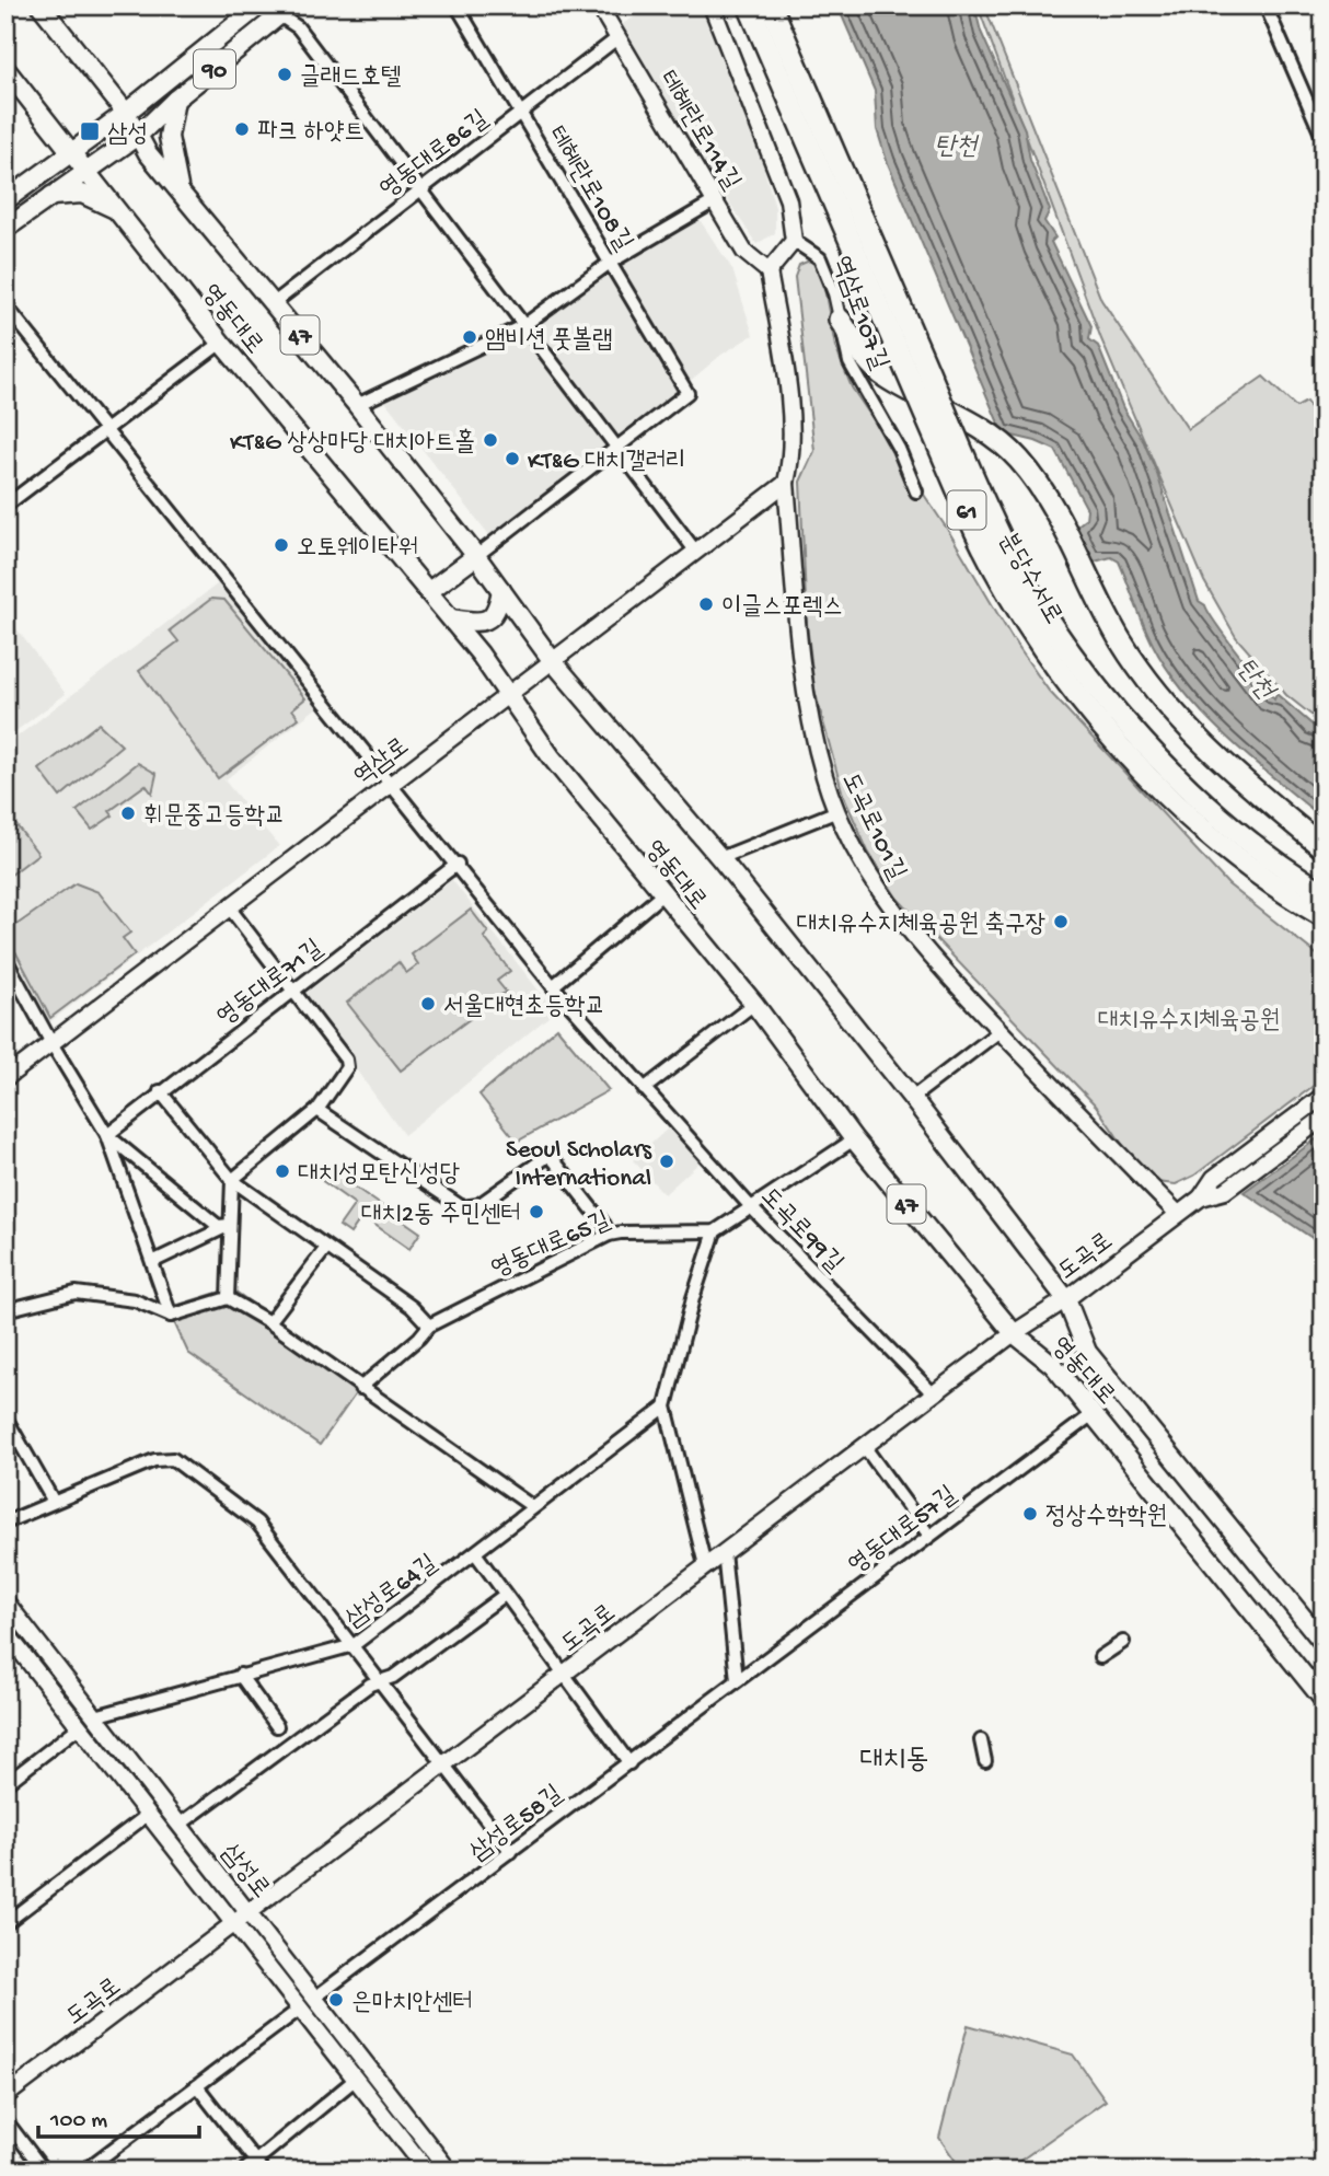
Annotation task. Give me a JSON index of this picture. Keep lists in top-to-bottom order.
{
  "streets": {
    "highway": ["61", "분당수서로"],
    "main road": [
      "90",
      "테헤란로114길",
      "영동대로",
      "47",
      "역삼로",
      "도곡로101길",
      "도곡로",
      "삼성로"
    ],
    "street": [
      "영동대로86길",
      "테헤란로108길",
      "역삼로107길",
      "영동대로71길",
      "도곡로99길",
      "영동대로65길",
      "영동대로57길",
      "삼성로64길",
      "삼성로58길"
    ]
  },
  "crossings": [
    ["90", "영동대로"],
    ["테헤란로114길", "영동대로86길"],
    ["영동대로86길", "테헤란로108길"],
    ["영동대로86길", "영동대로"],
    ["영동대로", "역삼로"],
    ["영동대로", "도곡로101길"],
    ["영동대로", "영동대로65길"],
    ["영동대로", "도곡로"],
    ["영동대로", "영동대로57길"],
    ["역삼로", "도곡로101길"],
    ["역삼로", "도곡로99길"],
    ["도곡로101길", "도곡로"],
    ["영동대로71길", "도곡로99길"],
    ["도곡로99길", "영동대로65길"],
    ["도곡로99길", "도곡로"],
    ["도곡로", "삼성로"],
    ["영동대로57길", "삼성로58길"],
    ["삼성로64길", "삼성로"],
    ["삼성로58길", "삼성로"]
  ],
  "districts": ["대치동"],
  "water": ["탄천"],
  "parks": ["대치유수지체육공원"],
  "places": {
    "other": [
      "글래드호텔",
      "파크 하얏트",
      "앰비션 풋볼랩",
      "KT&G 상상마당 대치아트홀",
      "KT&G 대치갤러리",
      "오토웨이타워",
      "이글스포렉스",
      "휘문중고등학교",
      "대치유수지체육공원 축구장",
      "서울대현초등학교",
      "Seoul Scholars International",
      "대치성모탄신성당",
      "대치2동 주민센터",
      "정상수학학원",
      "은마치안센터"
    ],
    "transit": ["삼성"]
  },
  "scale_bar": "100 m"
}
